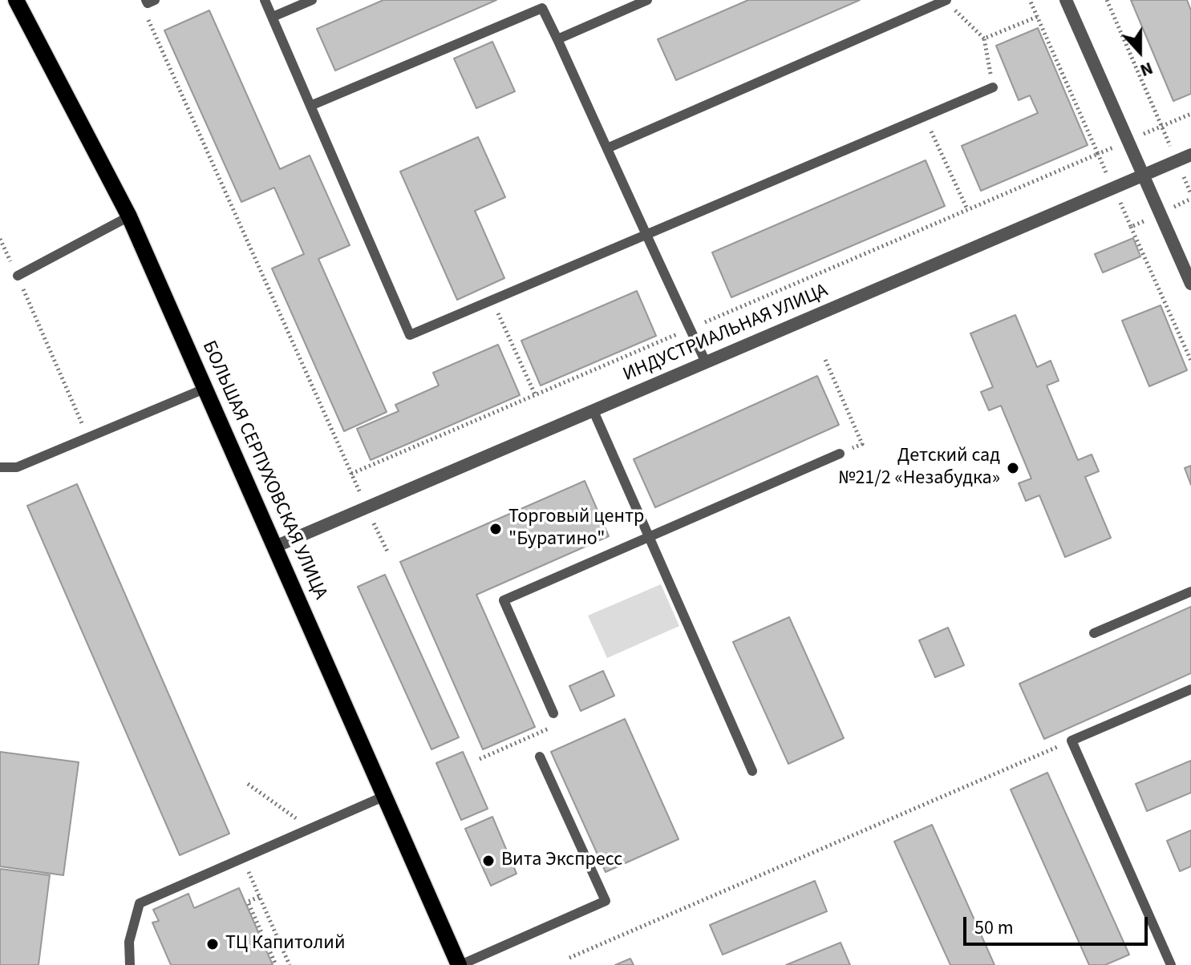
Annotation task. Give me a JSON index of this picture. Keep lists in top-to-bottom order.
{
  "streets": {
    "main road": ["БОЛЬШАЯ СЕРПУХОВСКАЯ УЛИЦА"],
    "street": ["ИНДУСТРИАЛЬНАЯ УЛИЦА"]
  },
  "crossings": [
    ["ИНДУСТРИАЛЬНАЯ УЛИЦА", "БОЛЬШАЯ СЕРПУХОВСКАЯ УЛИЦА"]
  ],
  "places": [
    "Детский сад №21/2 «Незабудка»",
    "Торговый центр \"Буратино\"",
    "Вита Экспресс",
    "ТЦ Капитолий"
  ],
  "scale_bar": "50 m",
  "north": "bottom"
}
